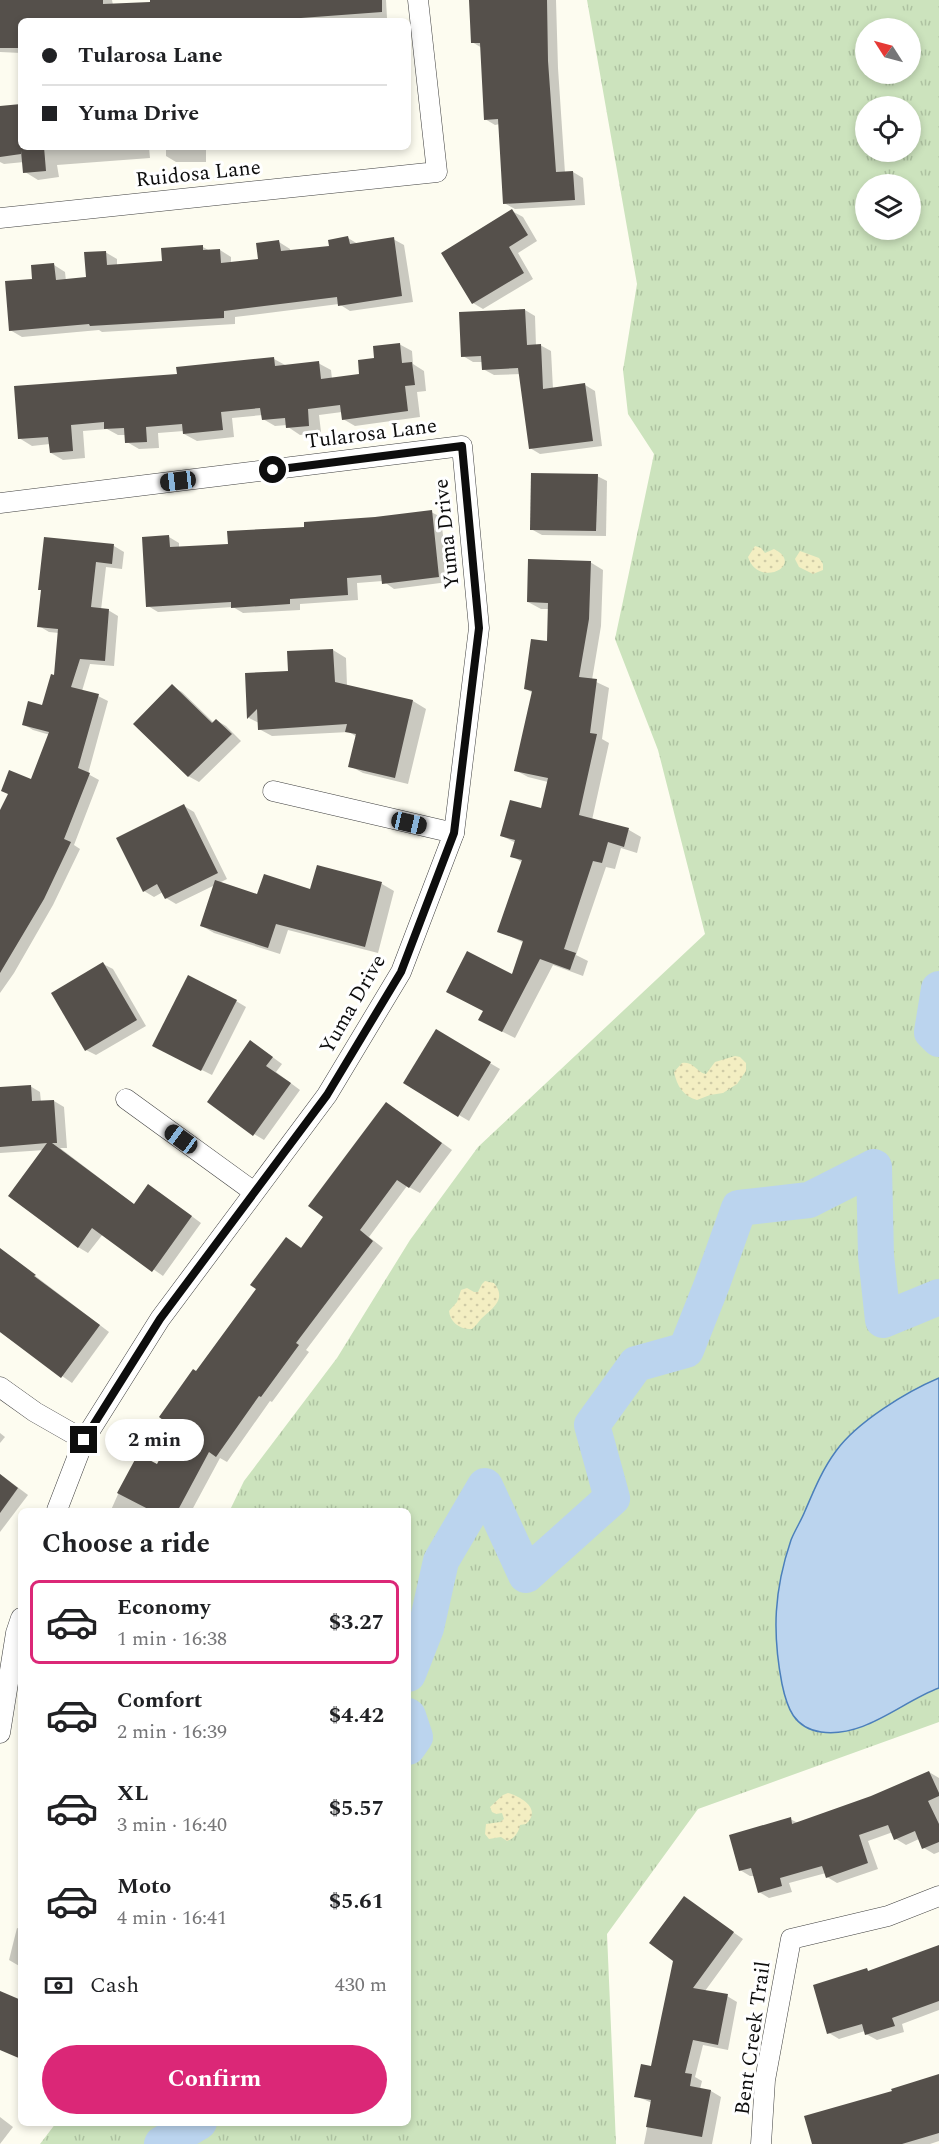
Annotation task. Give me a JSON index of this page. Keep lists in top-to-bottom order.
{
  "streets": {
    "street": [
      "Ruidosa Lane",
      "Tularosa Lane",
      "Yuma Drive",
      "Bent Creek Trail"
    ]
  },
  "crossings": [
    ["Tularosa Lane", "Yuma Drive"]
  ],
  "north": "top left",
  "page": {
    "banner": ["Tularosa Lane", "Yuma Drive"],
    "bubble": "2 min",
    "heading": "Choose a ride",
    "list": [
      {
        "name": "Economy",
        "note": "1 min · 16:38",
        "value": "$3.27"
      },
      {
        "name": "Comfort",
        "note": "2 min · 16:39",
        "value": "$4.42"
      },
      {
        "name": "XL",
        "note": "3 min · 16:40",
        "value": "$5.57"
      },
      {
        "name": "Moto",
        "note": "4 min · 16:41",
        "value": "$5.61"
      }
    ],
    "pay": ["Cash", "430 m"],
    "buttons": "Confirm"
  }
}
